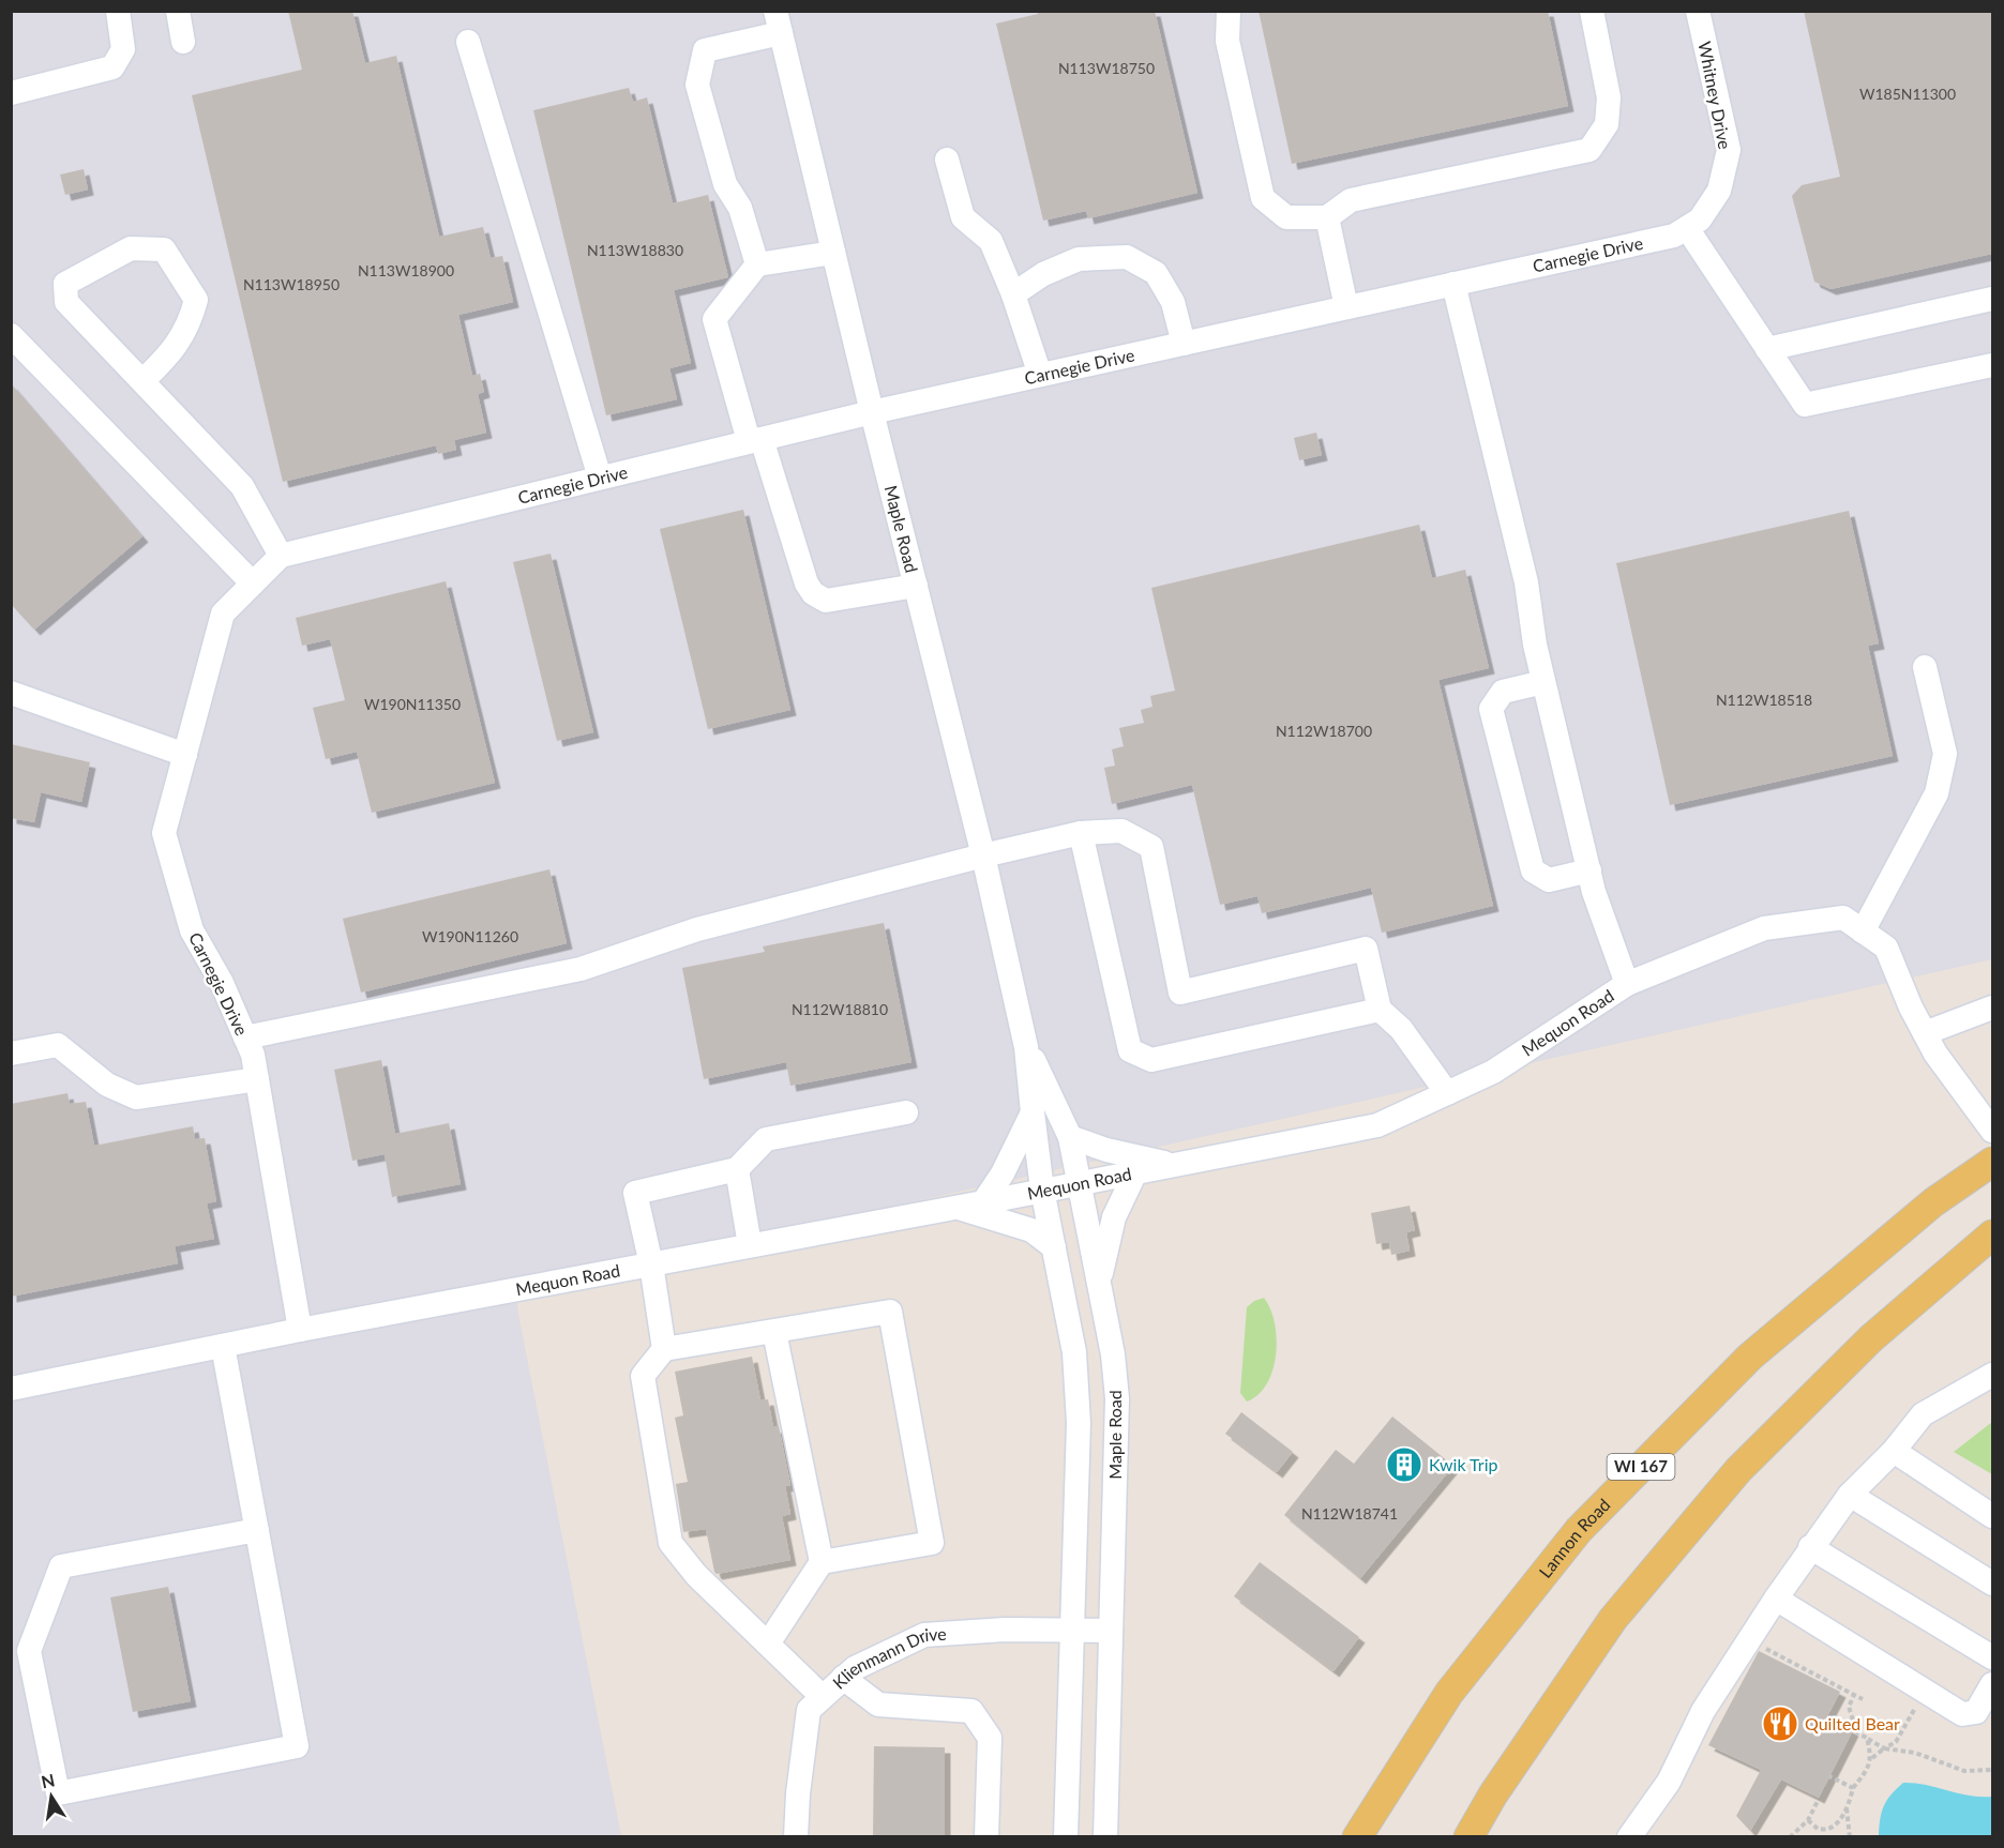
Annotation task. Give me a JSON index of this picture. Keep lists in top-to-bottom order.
{
  "streets": {
    "main road": ["WI 167", "Lannon Road"],
    "street": [
      "Whitney Drive",
      "Carnegie Drive",
      "Maple Road",
      "Mequon Road",
      "Klienmann Drive"
    ]
  },
  "crossings": [
    ["Whitney Drive", "Carnegie Drive"],
    ["Carnegie Drive", "Maple Road"],
    ["Carnegie Drive", "Mequon Road"],
    ["Maple Road", "Mequon Road"],
    ["Maple Road", "Klienmann Drive"]
  ],
  "places": {
    "building": ["Kwik Trip"],
    "restaurant": ["Quilted Bear"]
  },
  "house_numbers": [
    "N113W18750",
    "W185N11300",
    "N113W18830",
    "N113W18900",
    "N113W18950",
    "N112W18518",
    "W190N11350",
    "N112W18700",
    "W190N11260",
    "N112W18810",
    "N112W18741"
  ],
  "north": "top"
}
